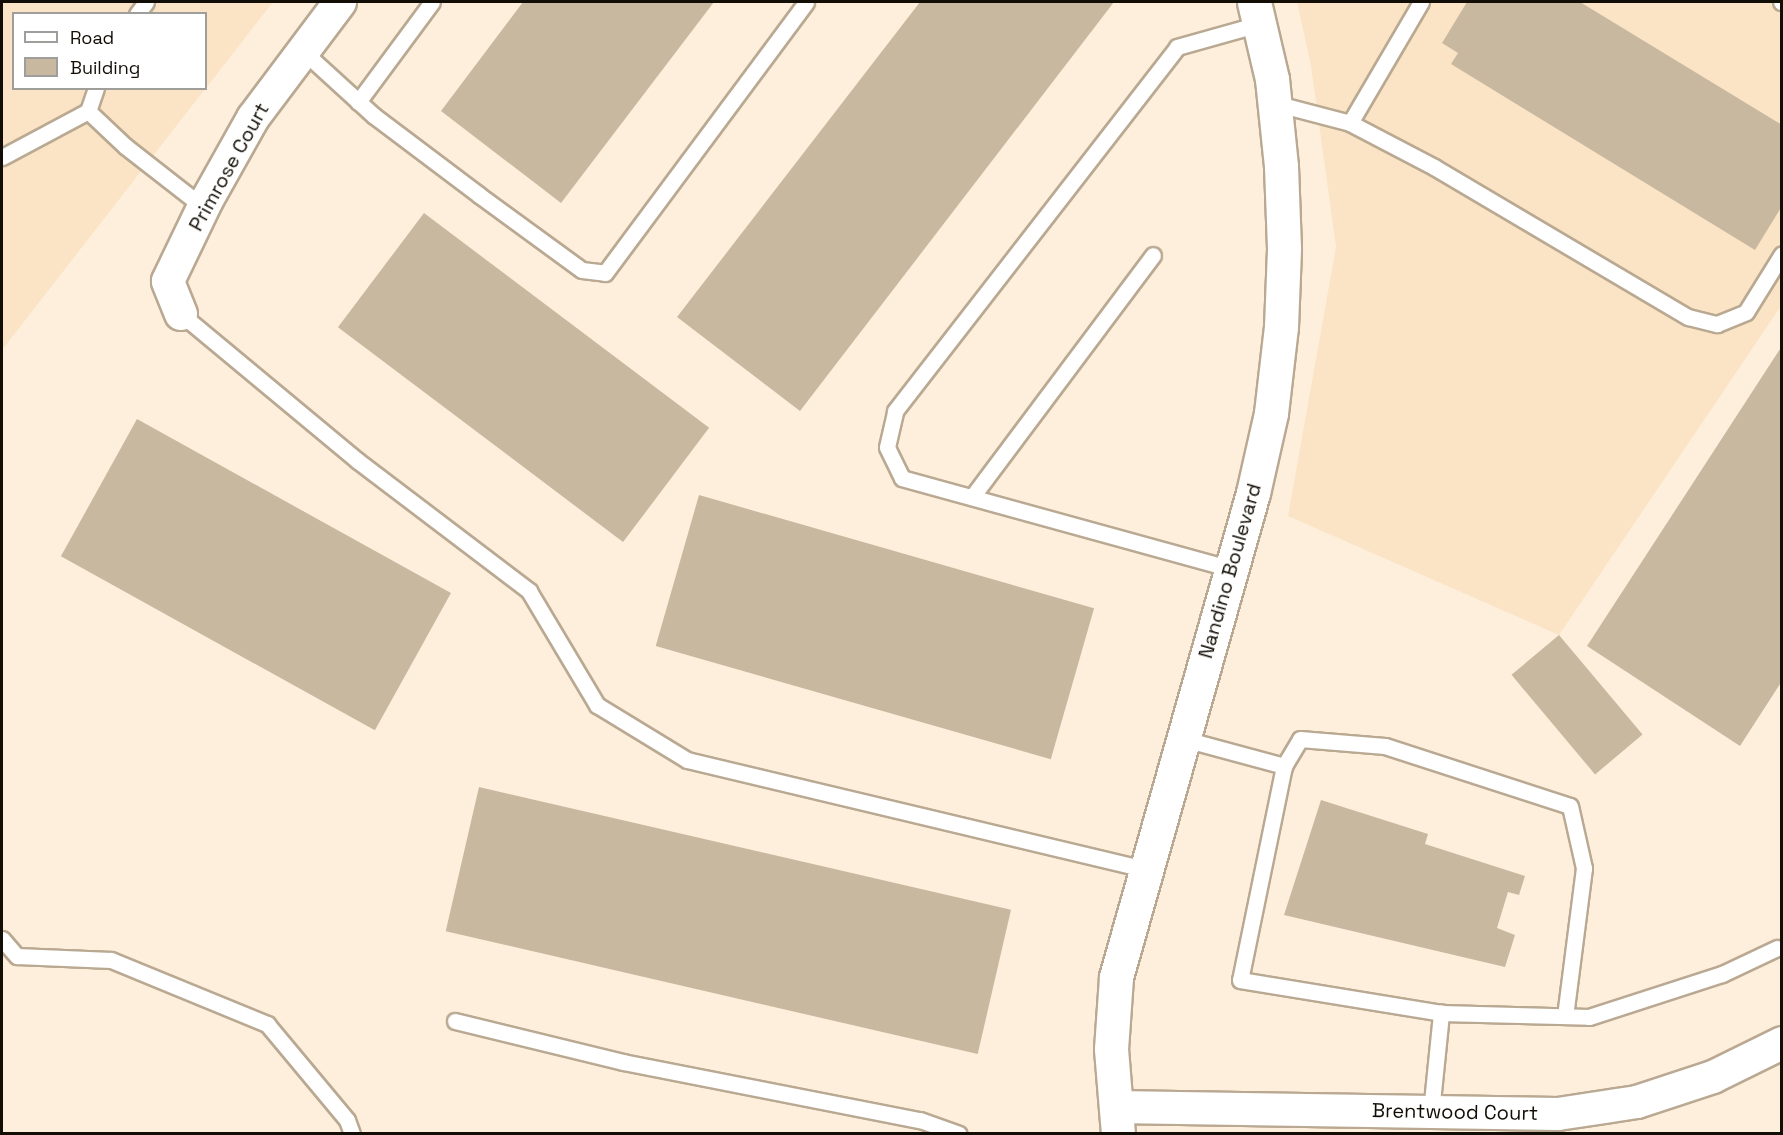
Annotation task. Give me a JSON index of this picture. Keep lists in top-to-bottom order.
{
  "streets": {
    "street": ["Primrose Court", "Nandino Boulevard", "Brentwood Court"]
  },
  "crossings": [
    ["Nandino Boulevard", "Brentwood Court"]
  ],
  "legend": ["Road", "Building"]
}
